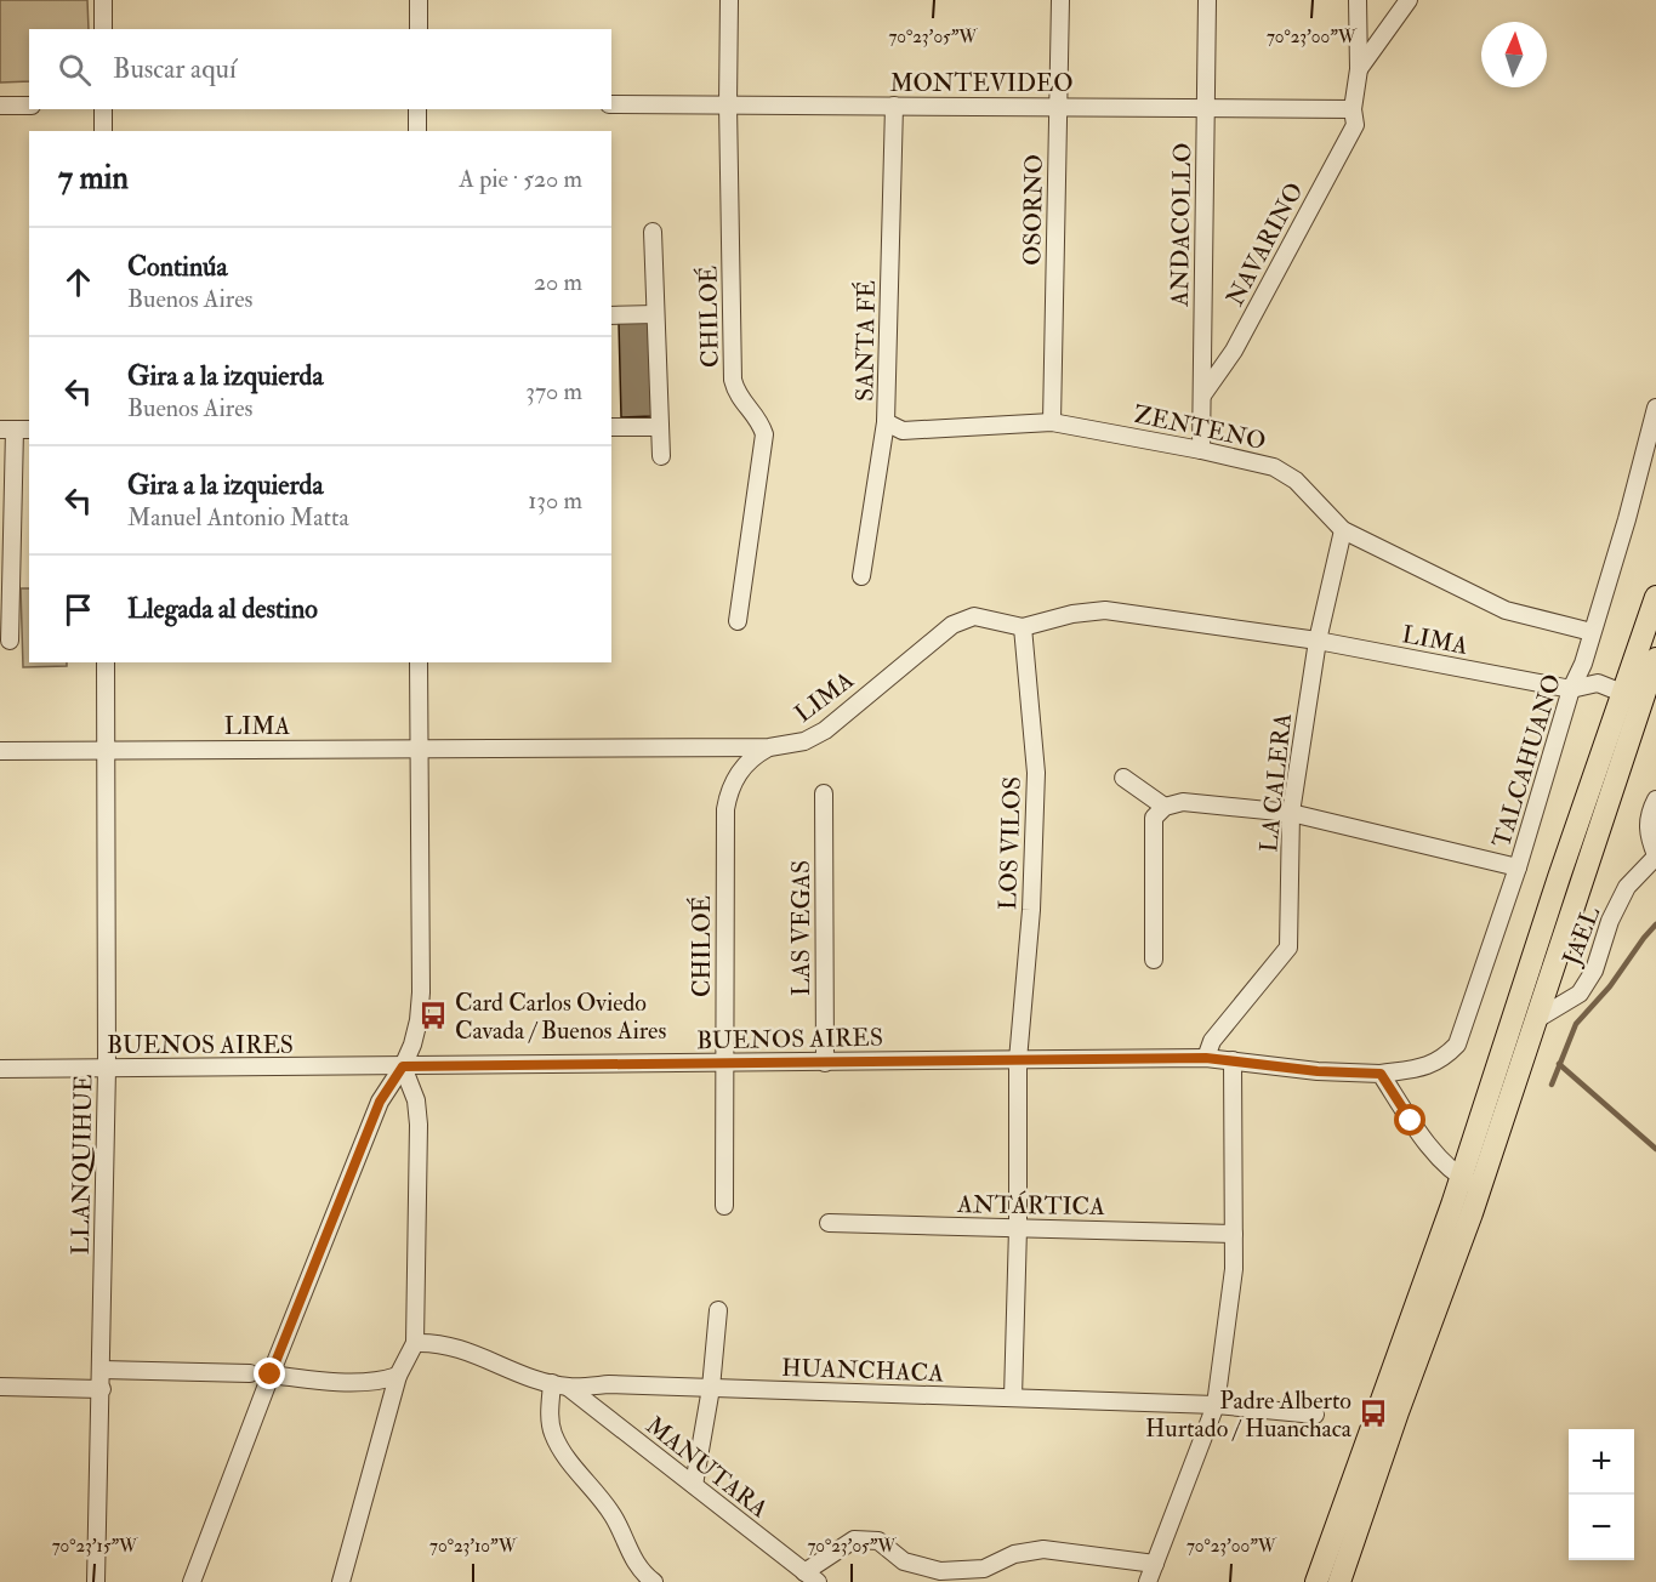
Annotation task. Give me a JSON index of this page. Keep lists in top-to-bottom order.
{
  "streets": {
    "street": [
      "MONTEVIDEO",
      "OSORNO",
      "ANDACOLLO",
      "NAVARINO",
      "CHILOÉ",
      "SANTA FÉ",
      "ZENTENO",
      "LIMA",
      "TALCAHUANO",
      "LA CALERA",
      "LOS VILOS",
      "LAS VEGAS",
      "JAEL",
      "BUENOS AIRES",
      "LLANQUIHUE",
      "ANTÁRTICA",
      "HUANCHACA",
      "MANUTARA"
    ]
  },
  "crossings": [
    ["MONTEVIDEO", "OSORNO"],
    ["MONTEVIDEO", "ANDACOLLO"],
    ["MONTEVIDEO", "NAVARINO"],
    ["MONTEVIDEO", "CHILOÉ"],
    ["MONTEVIDEO", "SANTA FÉ"],
    ["OSORNO", "ZENTENO"],
    ["ANDACOLLO", "NAVARINO"],
    ["ANDACOLLO", "ZENTENO"],
    ["CHILOÉ", "LIMA"],
    ["CHILOÉ", "BUENOS AIRES"],
    ["SANTA FÉ", "ZENTENO"],
    ["ZENTENO", "TALCAHUANO"],
    ["ZENTENO", "LA CALERA"],
    ["LIMA", "TALCAHUANO"],
    ["LIMA", "LA CALERA"],
    ["LIMA", "LOS VILOS"],
    ["LIMA", "LLANQUIHUE"],
    ["TALCAHUANO", "BUENOS AIRES"],
    ["LA CALERA", "BUENOS AIRES"],
    ["LOS VILOS", "BUENOS AIRES"],
    ["LOS VILOS", "ANTÁRTICA"],
    ["LOS VILOS", "HUANCHACA"],
    ["LAS VEGAS", "BUENOS AIRES"],
    ["BUENOS AIRES", "LLANQUIHUE"],
    ["HUANCHACA", "MANUTARA"]
  ],
  "places": {
    "bus stop": ["Card Carlos Oviedo Cavada / Buenos Aires", "Padre Alberto Hurtado / Huanchaca"]
  },
  "north": "top",
  "page": {
    "search": "Buscar aquí",
    "heading": ["7 min", "A pie · 520 m"],
    "list": [
      ["Continúa", "Buenos Aires", "20 m"],
      ["Gira a la izquierda", "Buenos Aires", "370 m"],
      ["Gira a la izquierda", "Manuel Antonio Matta", "130 m"],
      "Llegada al destino"
    ],
    "map_buttons": ["+", "−"]
  },
  "coordinates": [
    "70°23'05\"W",
    "70°23'00\"W",
    "70°23'15\"W",
    "70°23'10\"W"
  ]
}
